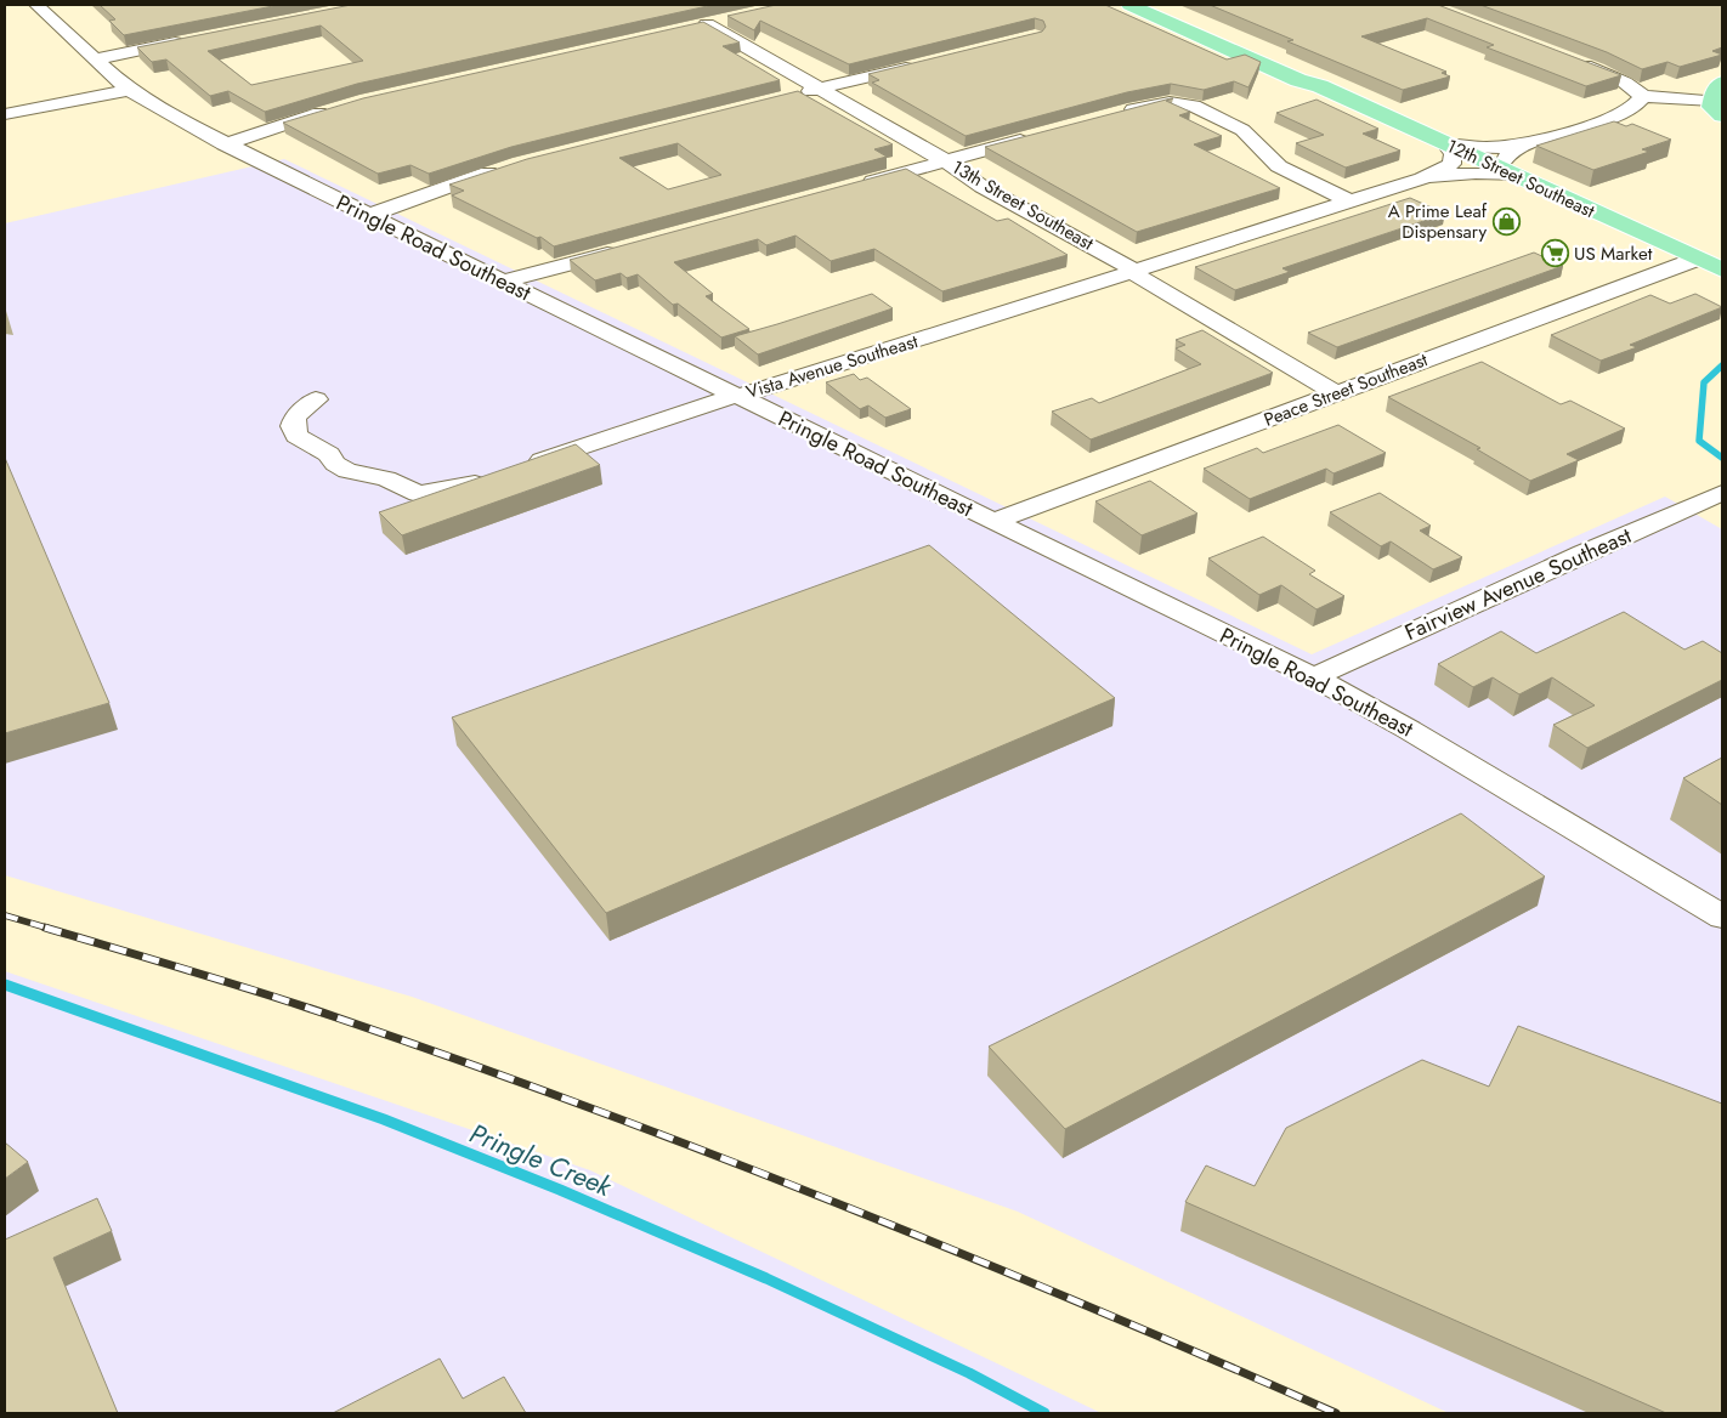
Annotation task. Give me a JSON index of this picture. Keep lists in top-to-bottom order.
{
  "streets": {
    "main road": ["12th Street Southeast"],
    "street": [
      "13th Street Southeast",
      "Pringle Road Southeast",
      "Vista Avenue Southeast",
      "Peace Street Southeast",
      "Fairview Avenue Southeast"
    ]
  },
  "crossings": [
    ["12th Street Southeast", "Peace Street Southeast"],
    ["13th Street Southeast", "Vista Avenue Southeast"],
    ["13th Street Southeast", "Peace Street Southeast"],
    ["Pringle Road Southeast", "Vista Avenue Southeast"],
    ["Pringle Road Southeast", "Peace Street Southeast"],
    ["Pringle Road Southeast", "Fairview Avenue Southeast"]
  ],
  "water": ["Pringle Creek"],
  "places": {
    "shop": ["A Prime Leaf Dispensary"],
    "supermarket": ["US Market"]
  }
}
